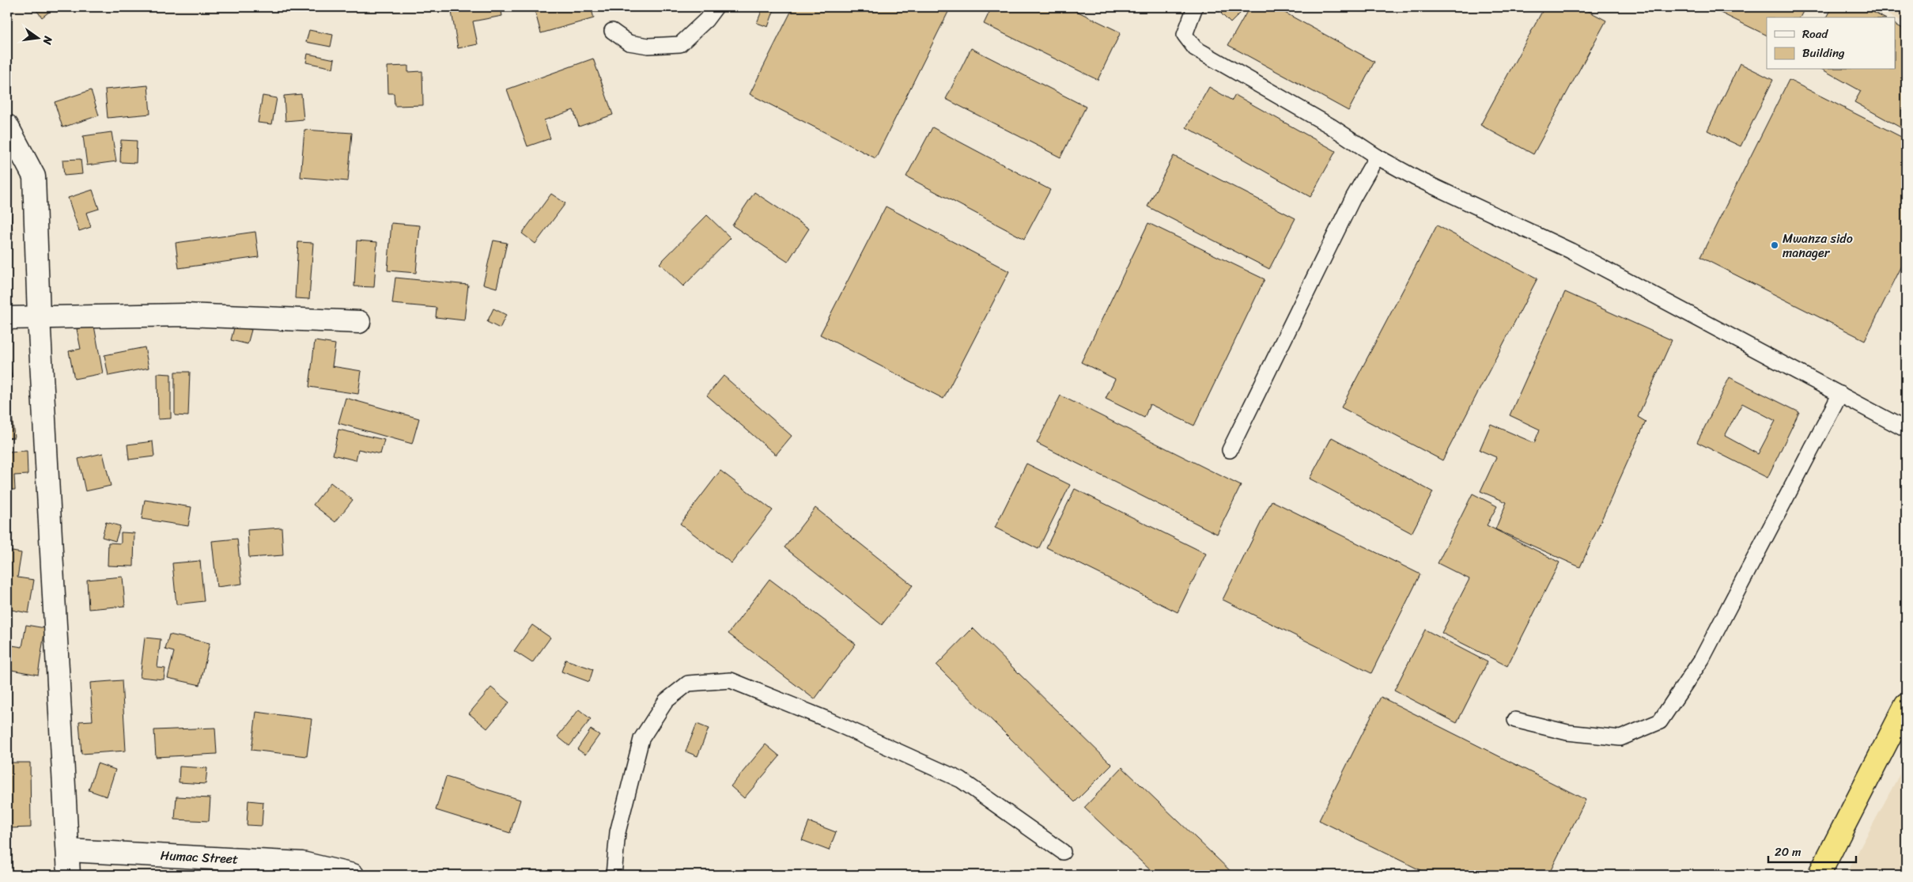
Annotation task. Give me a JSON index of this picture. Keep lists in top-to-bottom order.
{
  "streets": {
    "street": ["Humac Street"]
  },
  "places": ["Mwanza sido manager"],
  "legend": ["Road", "Building"],
  "scale_bar": "20 m",
  "north": "right"
}
